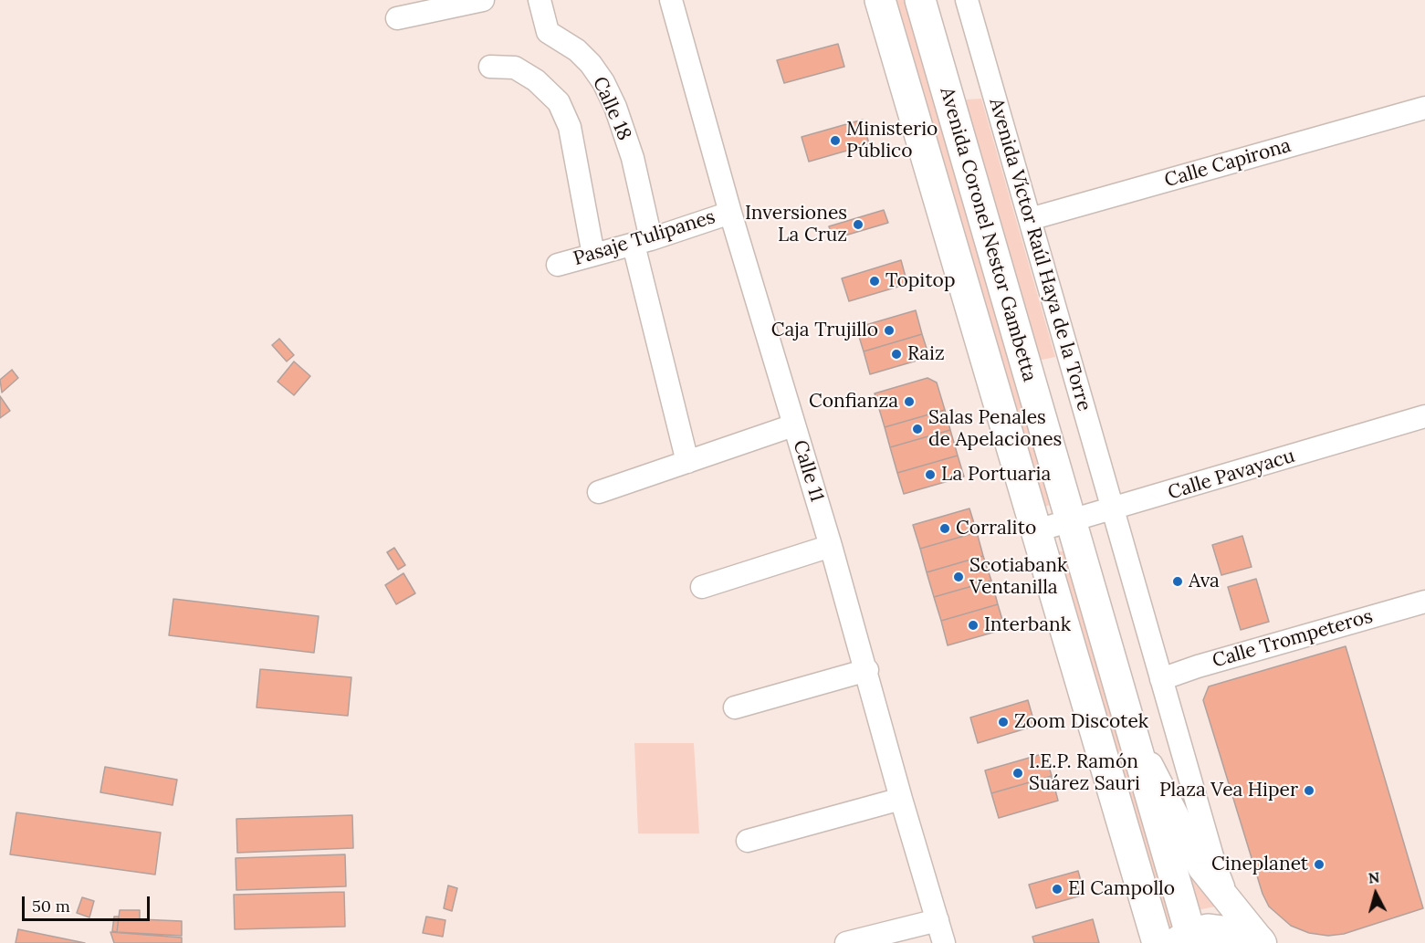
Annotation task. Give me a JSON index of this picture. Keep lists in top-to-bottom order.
{
  "streets": {
    "highway": ["Avenida Coronel Nestor Gambetta"],
    "street": [
      "Calle 18",
      "Calle Capirona",
      "Pasaje Tulipanes",
      "Avenida Víctor Raúl Haya de la Torre",
      "Calle 11",
      "Calle Pavayacu",
      "Calle Trompeteros"
    ]
  },
  "crossings": [
    ["Calle 18", "Pasaje Tulipanes"],
    ["Calle Capirona", "Avenida Víctor Raúl Haya de la Torre"],
    ["Avenida Coronel Nestor Gambetta", "Calle Pavayacu"],
    ["Pasaje Tulipanes", "Calle 11"],
    ["Avenida Víctor Raúl Haya de la Torre", "Calle Pavayacu"],
    ["Avenida Víctor Raúl Haya de la Torre", "Calle Trompeteros"]
  ],
  "places": [
    "Ministerio Público",
    "Inversiones La Cruz",
    "Topitop",
    "Caja Trujillo",
    "Raiz",
    "Confianza",
    "Salas Penales de Apelaciones",
    "La Portuaria",
    "Corralito",
    "Scotiabank Ventanilla",
    "Ava",
    "Interbank",
    "Zoom Discotek",
    "I.E.P. Ramón Suárez Sauri",
    "Plaza Vea Hiper",
    "Cineplanet",
    "El Campollo"
  ],
  "scale_bar": "50 m",
  "north": "top"
}
